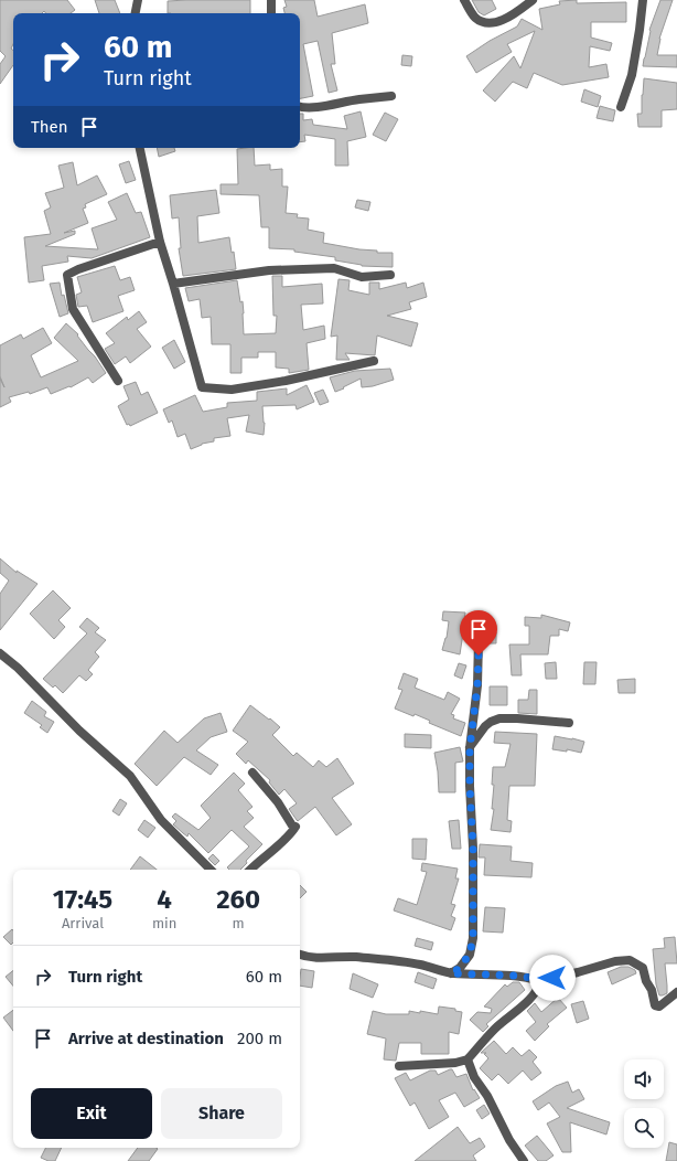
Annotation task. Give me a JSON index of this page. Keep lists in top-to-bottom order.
{
  "page": {
    "turn": ["60 m", "Turn right"],
    "then": "Then",
    "eta": [
      "17:45",
      "Arrival",
      "4",
      "min",
      "260",
      "m"
    ],
    "list": [
      {
        "name": "Turn right",
        "value": "60 m"
      },
      {
        "name": "Arrive at destination",
        "value": "200 m"
      }
    ],
    "buttons": ["Exit", "Share"]
  }
}
